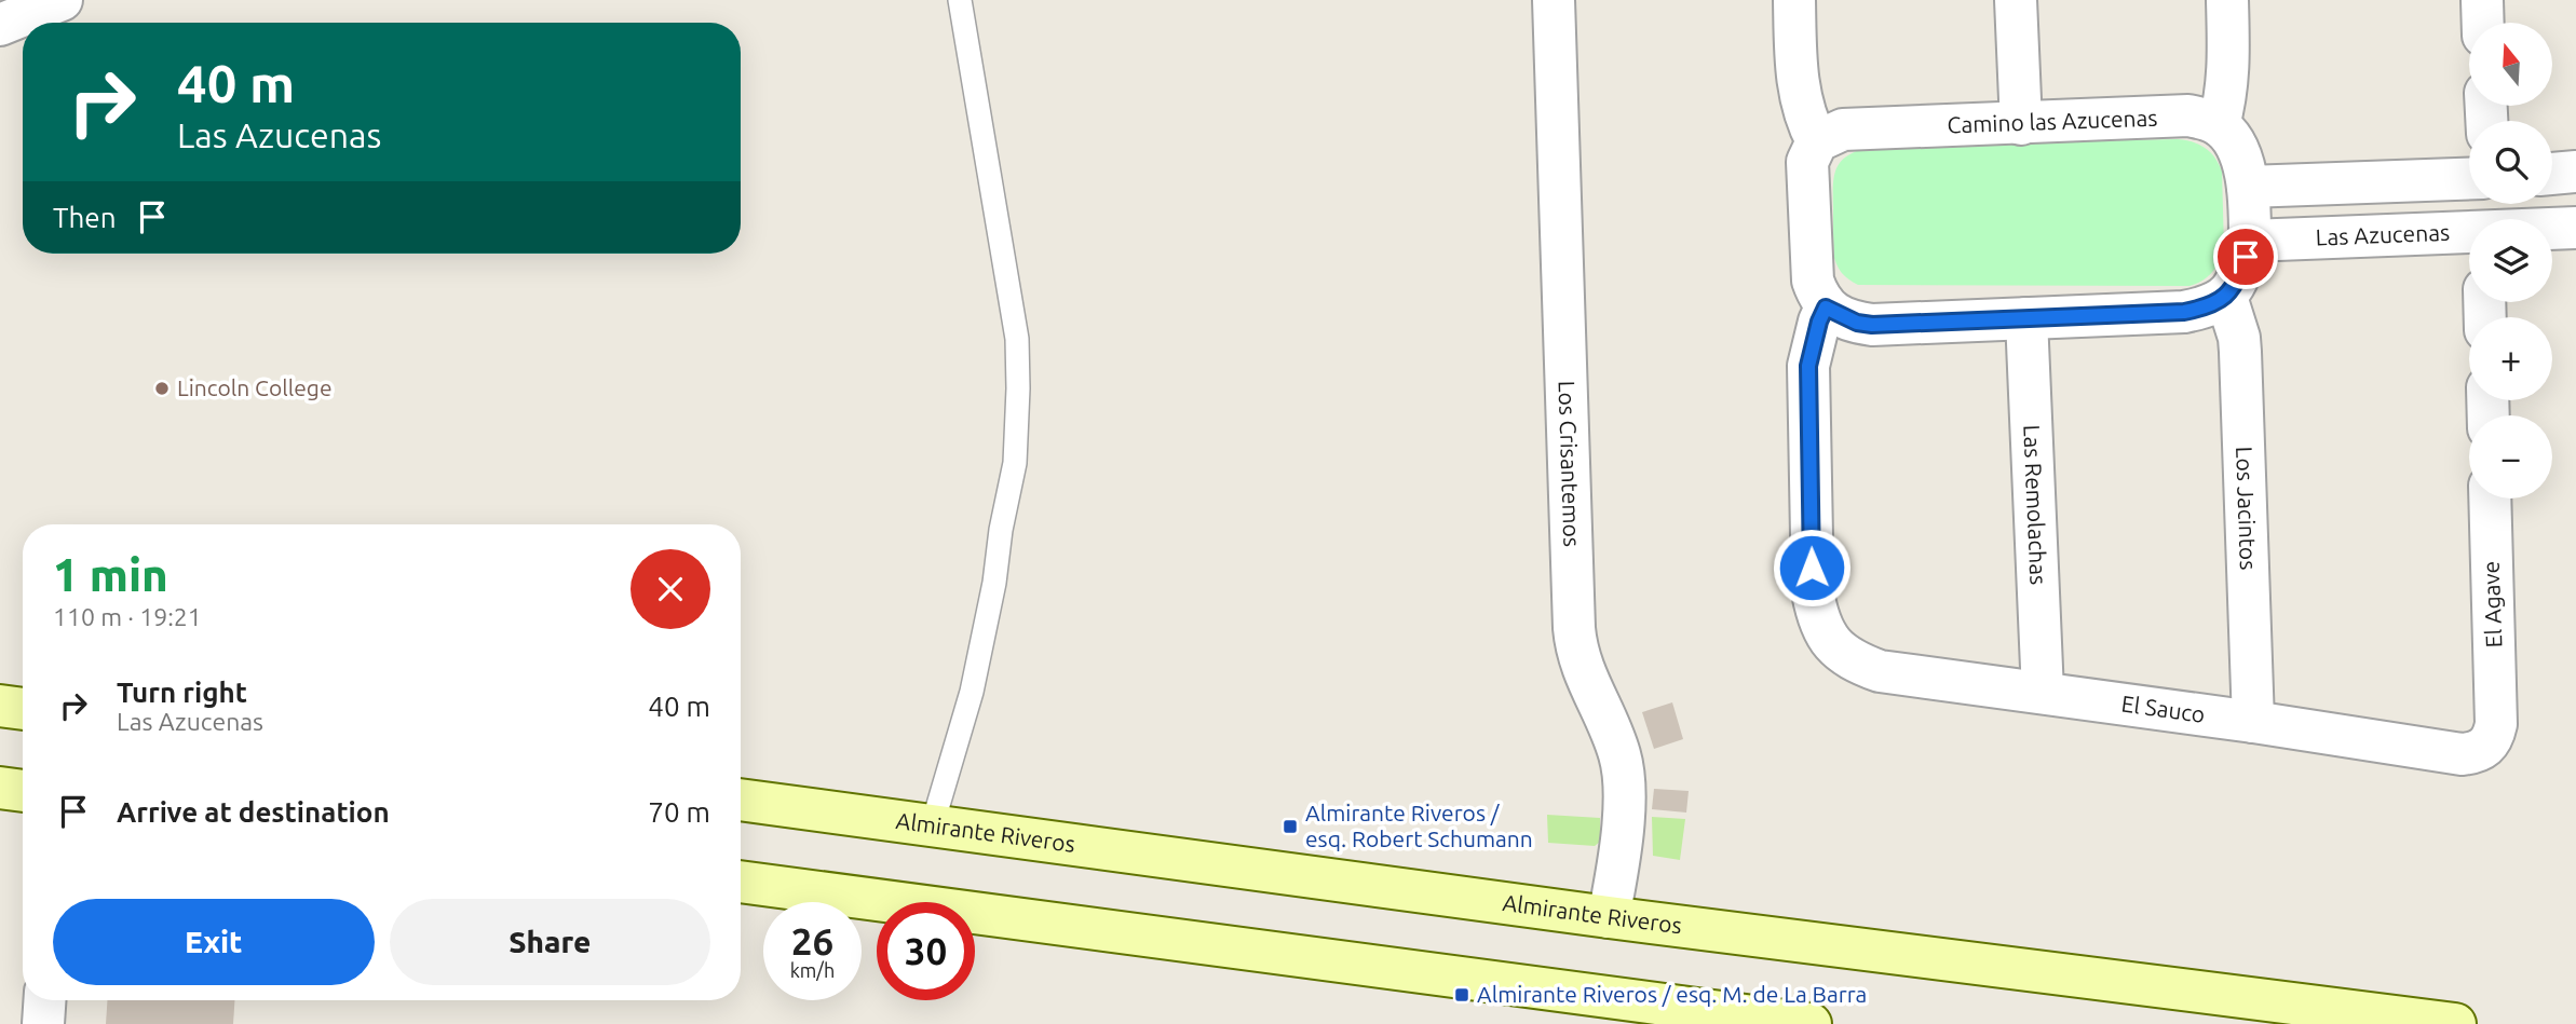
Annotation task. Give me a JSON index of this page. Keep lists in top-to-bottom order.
{
  "streets": {
    "main road": ["Almirante Riveros"],
    "street": [
      "Camino las Azucenas",
      "Las Azucenas",
      "Los Crisantemos",
      "Las Remolachas",
      "Los Jacintos",
      "El Agave",
      "El Sauco"
    ]
  },
  "crossings": [
    ["Los Crisantemos", "Almirante Riveros"],
    ["Las Remolachas", "El Sauco"],
    ["Los Jacintos", "El Sauco"],
    ["El Agave", "El Sauco"]
  ],
  "places": {
    "other": ["Lincoln College"],
    "transit": ["Almirante Riveros / esq. Robert Schumann", "Almirante Riveros / esq. M. de La Barra"]
  },
  "north": "top",
  "page": {
    "map_buttons": ["+", "−"],
    "turn": ["40 m", "Las Azucenas"],
    "then": "Then",
    "heading": ["1 min", "110 m · 19:21"],
    "list": [
      {
        "name": "Turn right",
        "note": "Las Azucenas",
        "value": "40 m"
      },
      {
        "name": "Arrive at destination",
        "value": "70 m"
      }
    ],
    "buttons": ["Exit", "Share"],
    "speed": "26 km/h",
    "limit": "30"
  }
}
